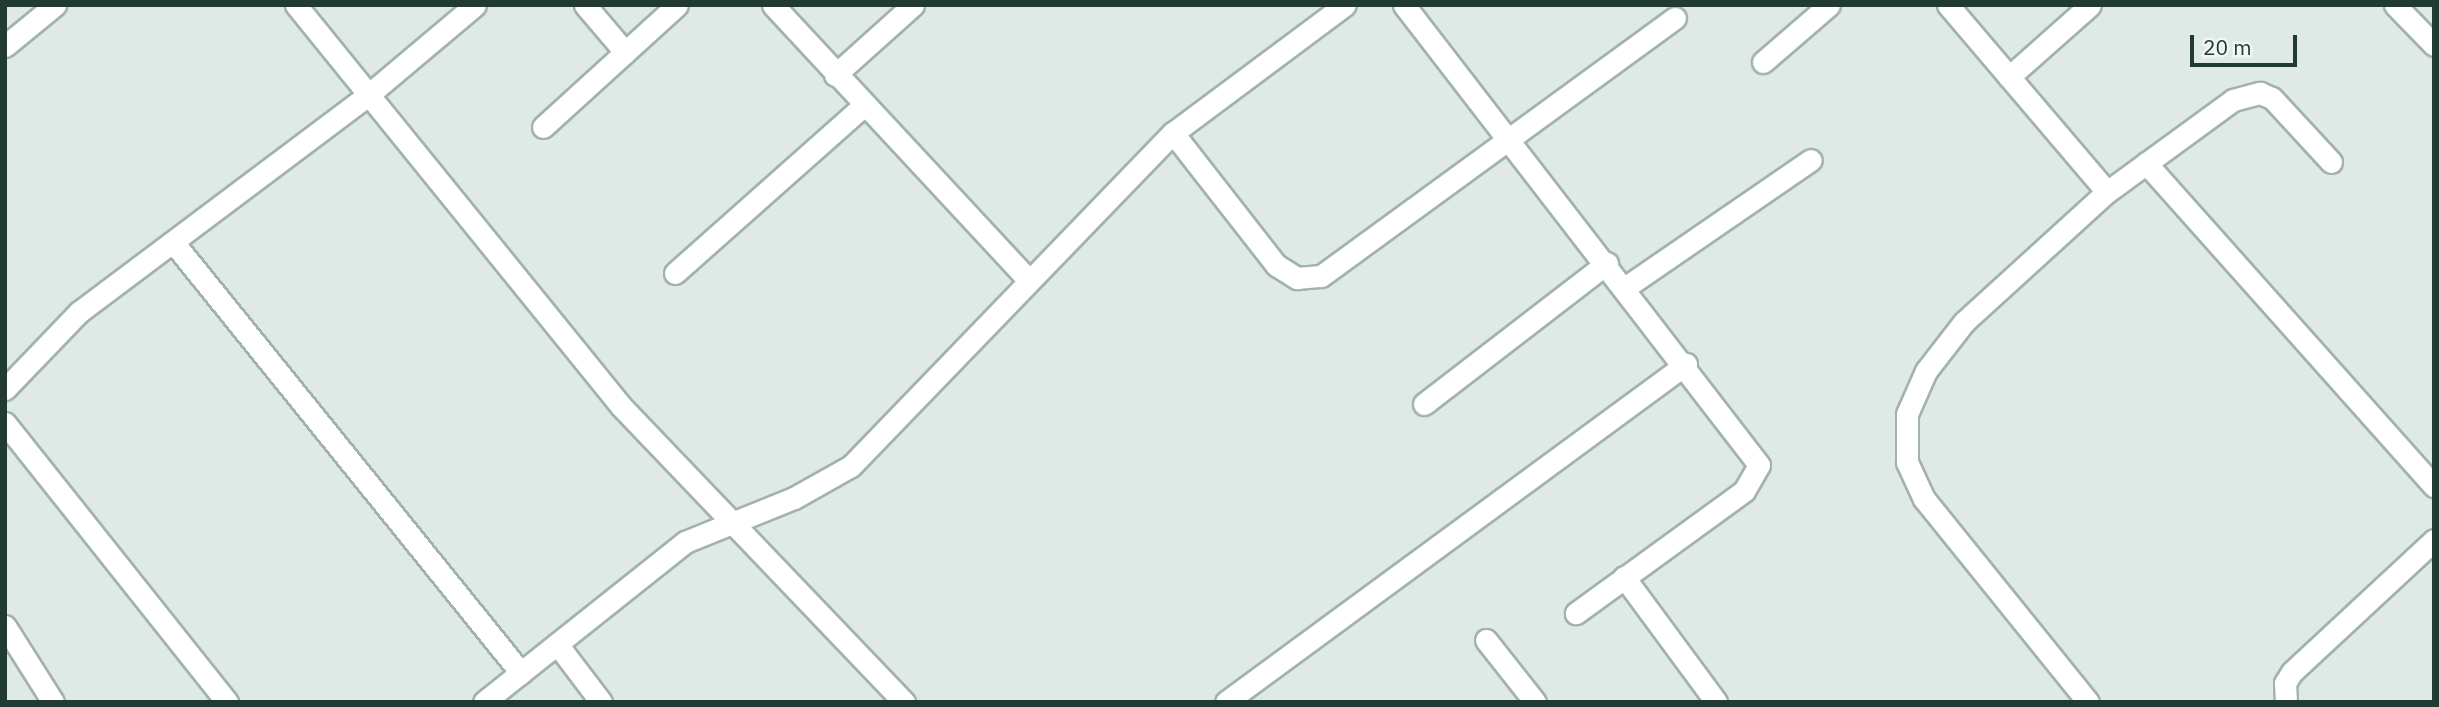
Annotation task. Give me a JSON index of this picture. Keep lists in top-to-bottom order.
{
  "scale_bar": "20 m"
}
